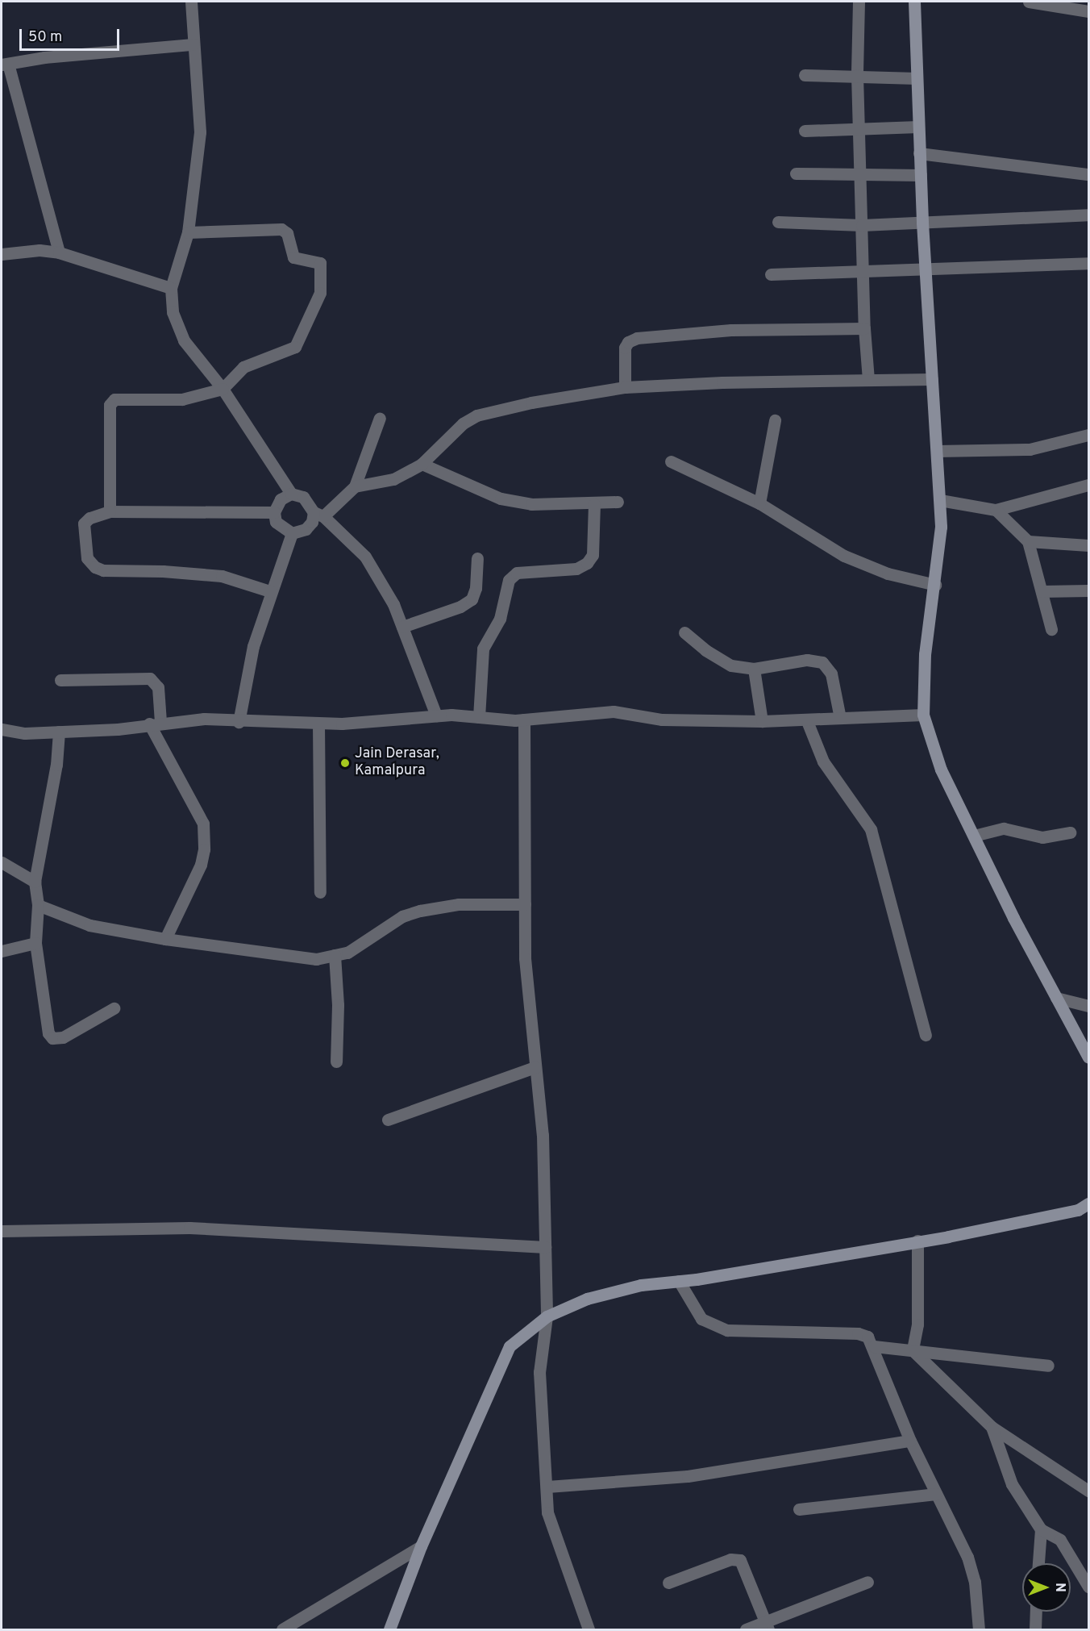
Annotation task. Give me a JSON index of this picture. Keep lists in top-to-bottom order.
{
  "places": ["Jain Derasar, Kamalpura"],
  "scale_bar": "50 m",
  "north": "right"
}
